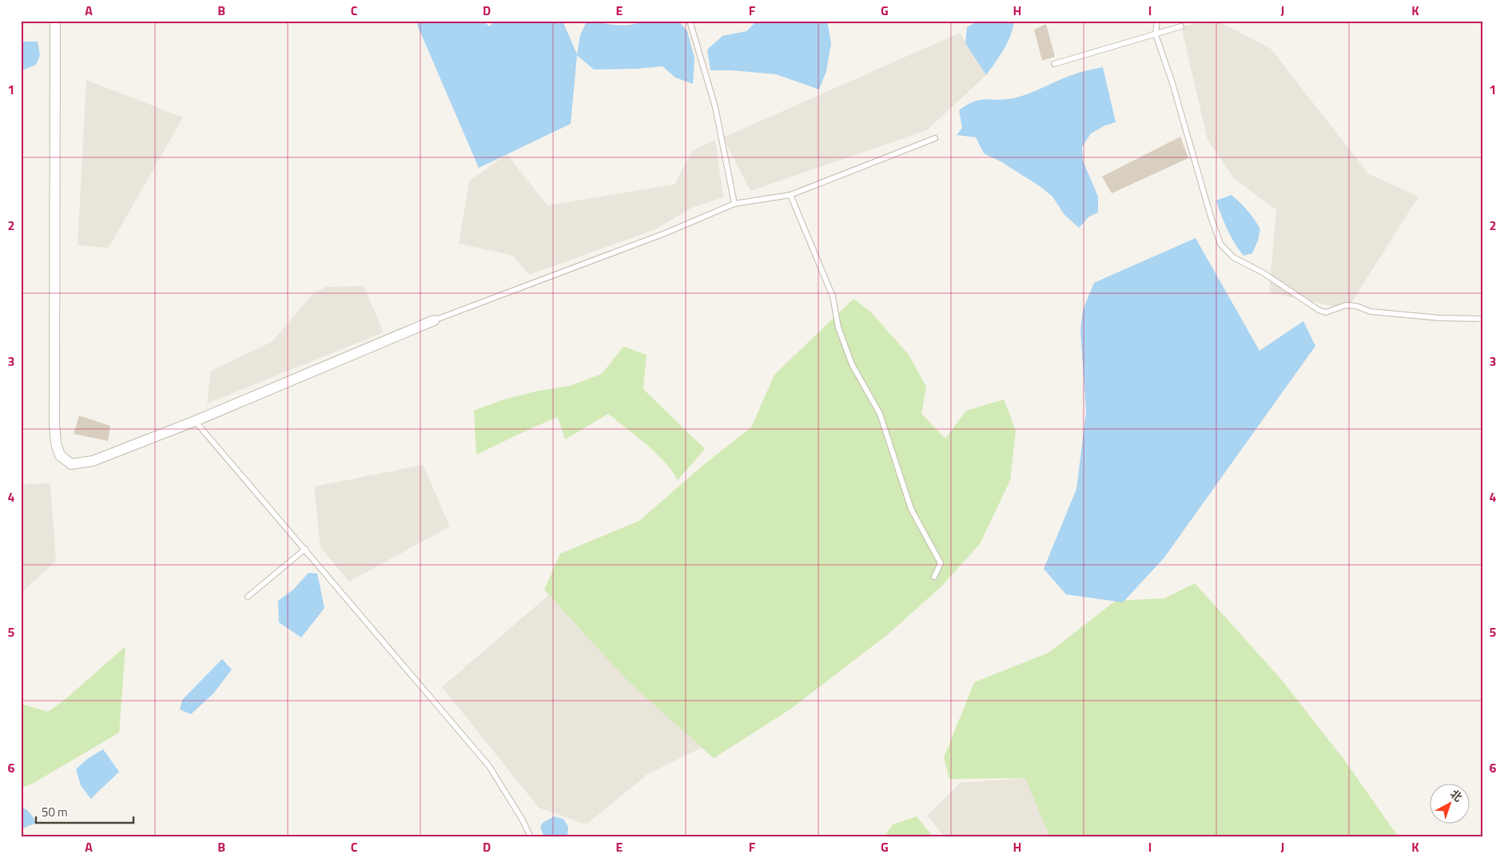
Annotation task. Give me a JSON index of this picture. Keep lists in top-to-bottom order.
{
  "scale_bar": "50 m",
  "north": "top right",
  "grid": {
    "columns": [
      "A",
      "B",
      "C",
      "D",
      "E",
      "F",
      "G",
      "H",
      "I",
      "J",
      "K"
    ],
    "rows": [
      "1",
      "2",
      "3",
      "4",
      "5",
      "6"
    ]
  }
}
